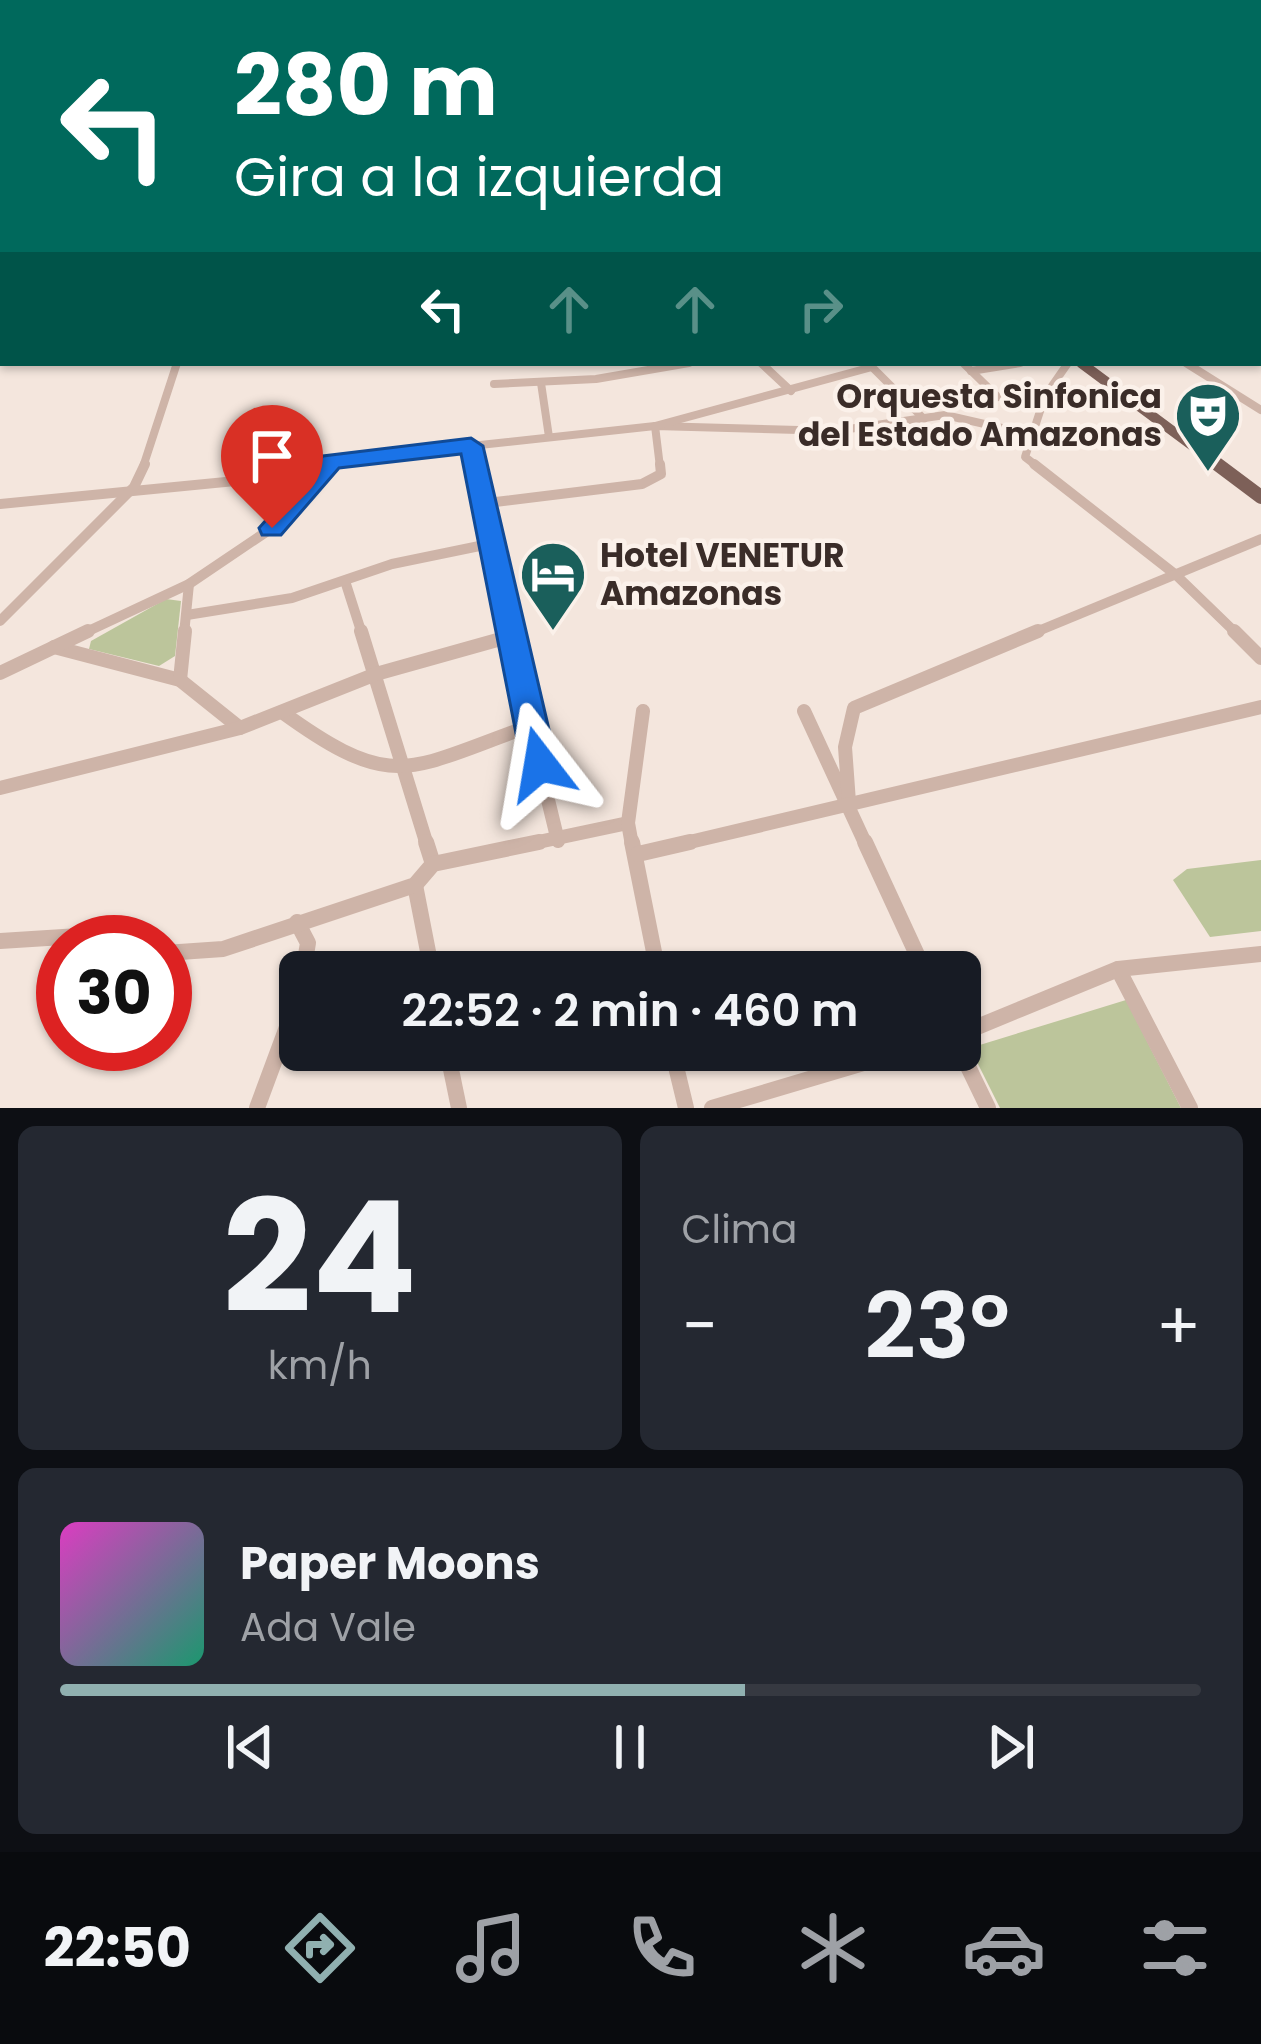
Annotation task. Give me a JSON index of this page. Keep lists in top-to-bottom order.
{
  "places": {
    "theatre": ["Orquesta Sinfonica del Estado Amazonas"],
    "hotel": ["Hotel VENETUR Amazonas"]
  },
  "page": {
    "turn": ["280 m", "Gira a la izquierda"],
    "limit": "30",
    "trip": "22:52 · 2 min · 460 m",
    "tile": [
      ["24", "km/h"],
      "Clima"
    ],
    "heat": ["−", "23°", "+"],
    "song": ["Paper Moons", "Ada Vale"],
    "tabs": "22:50"
  }
}
